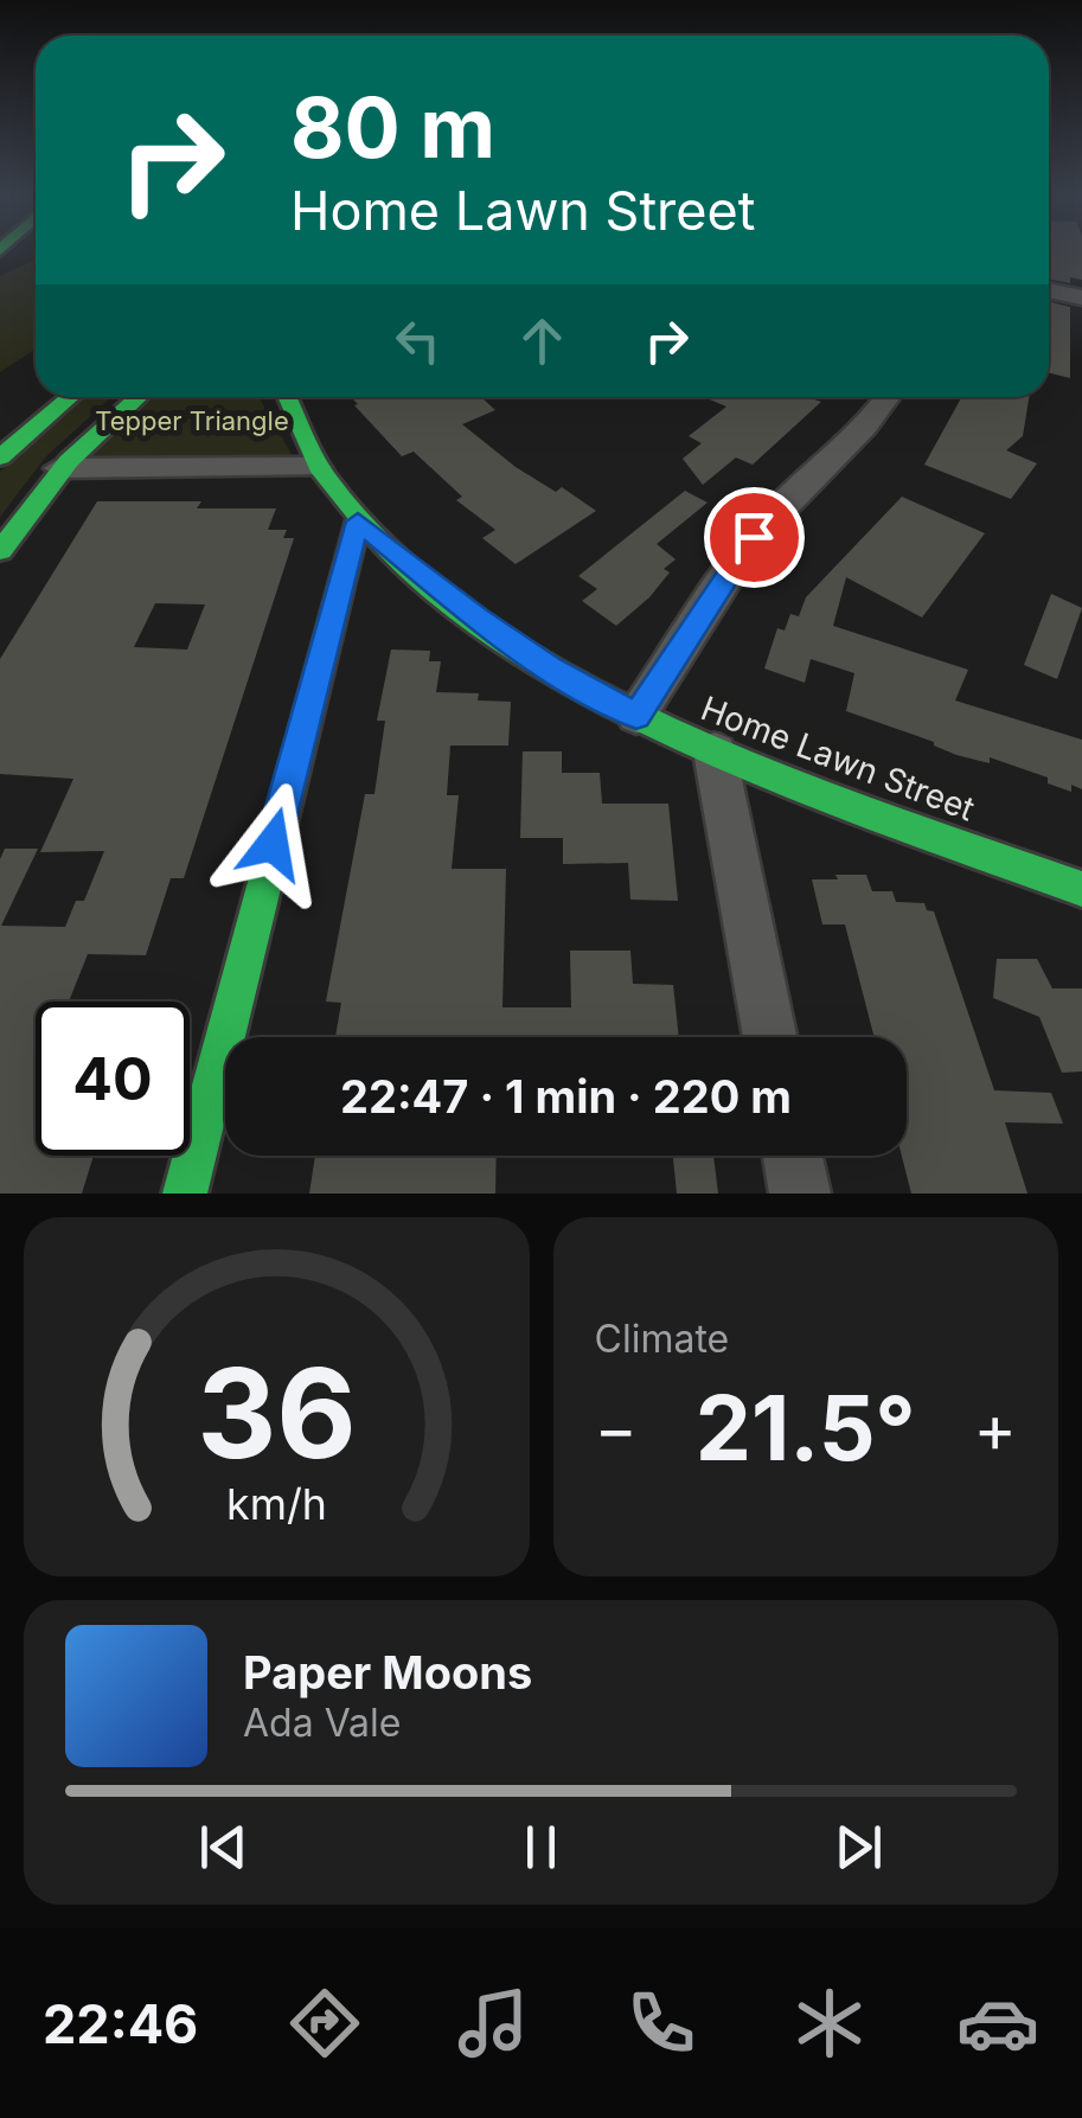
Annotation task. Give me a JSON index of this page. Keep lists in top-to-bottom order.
{
  "streets": {
    "main road": ["Home Lawn Street"]
  },
  "parks": ["Tepper Triangle"],
  "page": {
    "turn": ["80 m", "Home Lawn Street"],
    "limit": "40",
    "trip": "22:47 · 1 min · 220 m",
    "tile": "Climate",
    "heat": ["−", "21.5°", "+"],
    "song": ["Paper Moons", "Ada Vale"],
    "tabs": "22:46",
    "gauge": ["36", "km/h"]
  }
}
